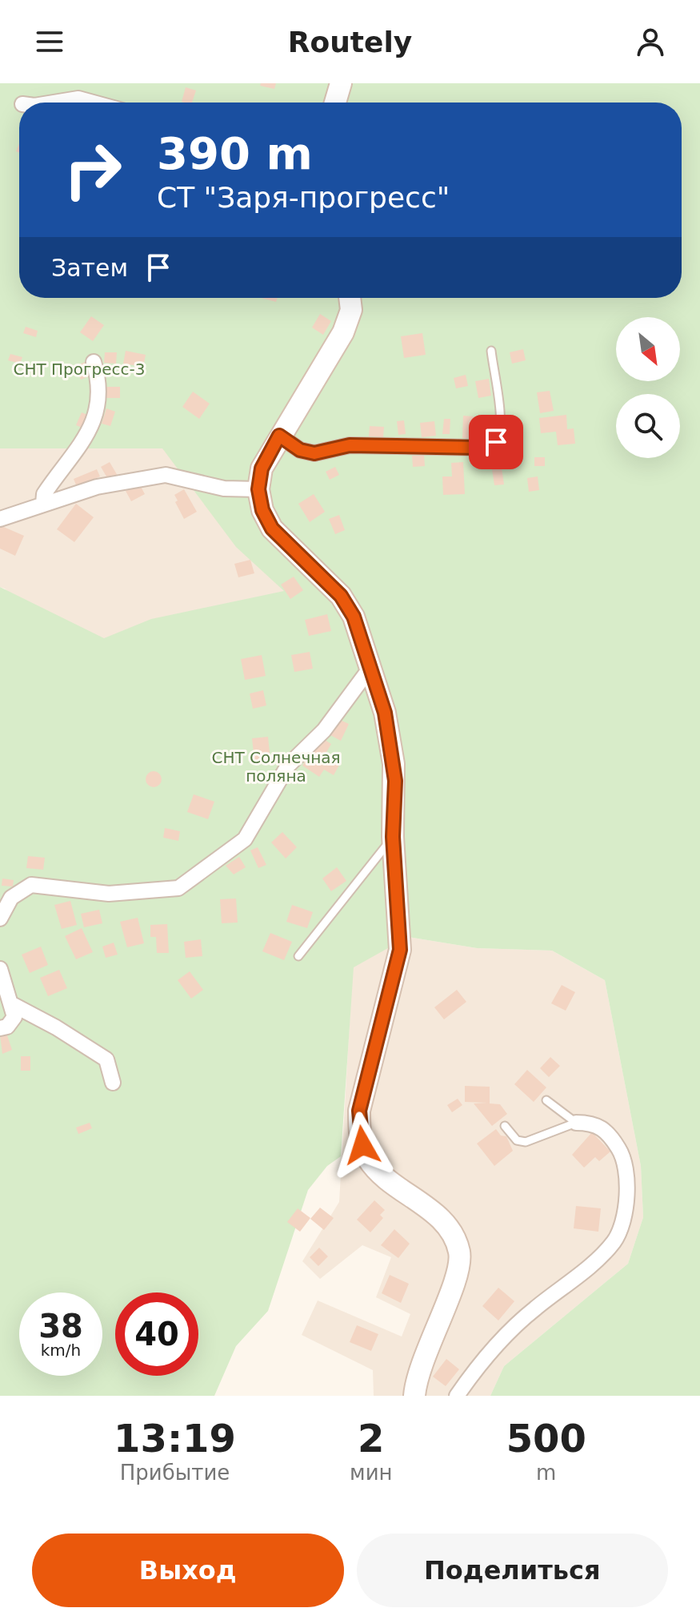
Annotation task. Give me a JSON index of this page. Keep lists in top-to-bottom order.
{
  "parks": ["СНТ Прогресс-3", "СНТ Солнечная поляна"],
  "north": "bottom right",
  "page": {
    "header": "Routely",
    "turn": ["390 m", "СТ \"Заря-прогресс\""],
    "then": "Затем",
    "speed": "38 km/h",
    "limit": "40",
    "eta": [
      "13:19",
      "Прибытие",
      "2",
      "мин",
      "500",
      "m"
    ],
    "buttons": ["Выход", "Поделиться"]
  }
}
